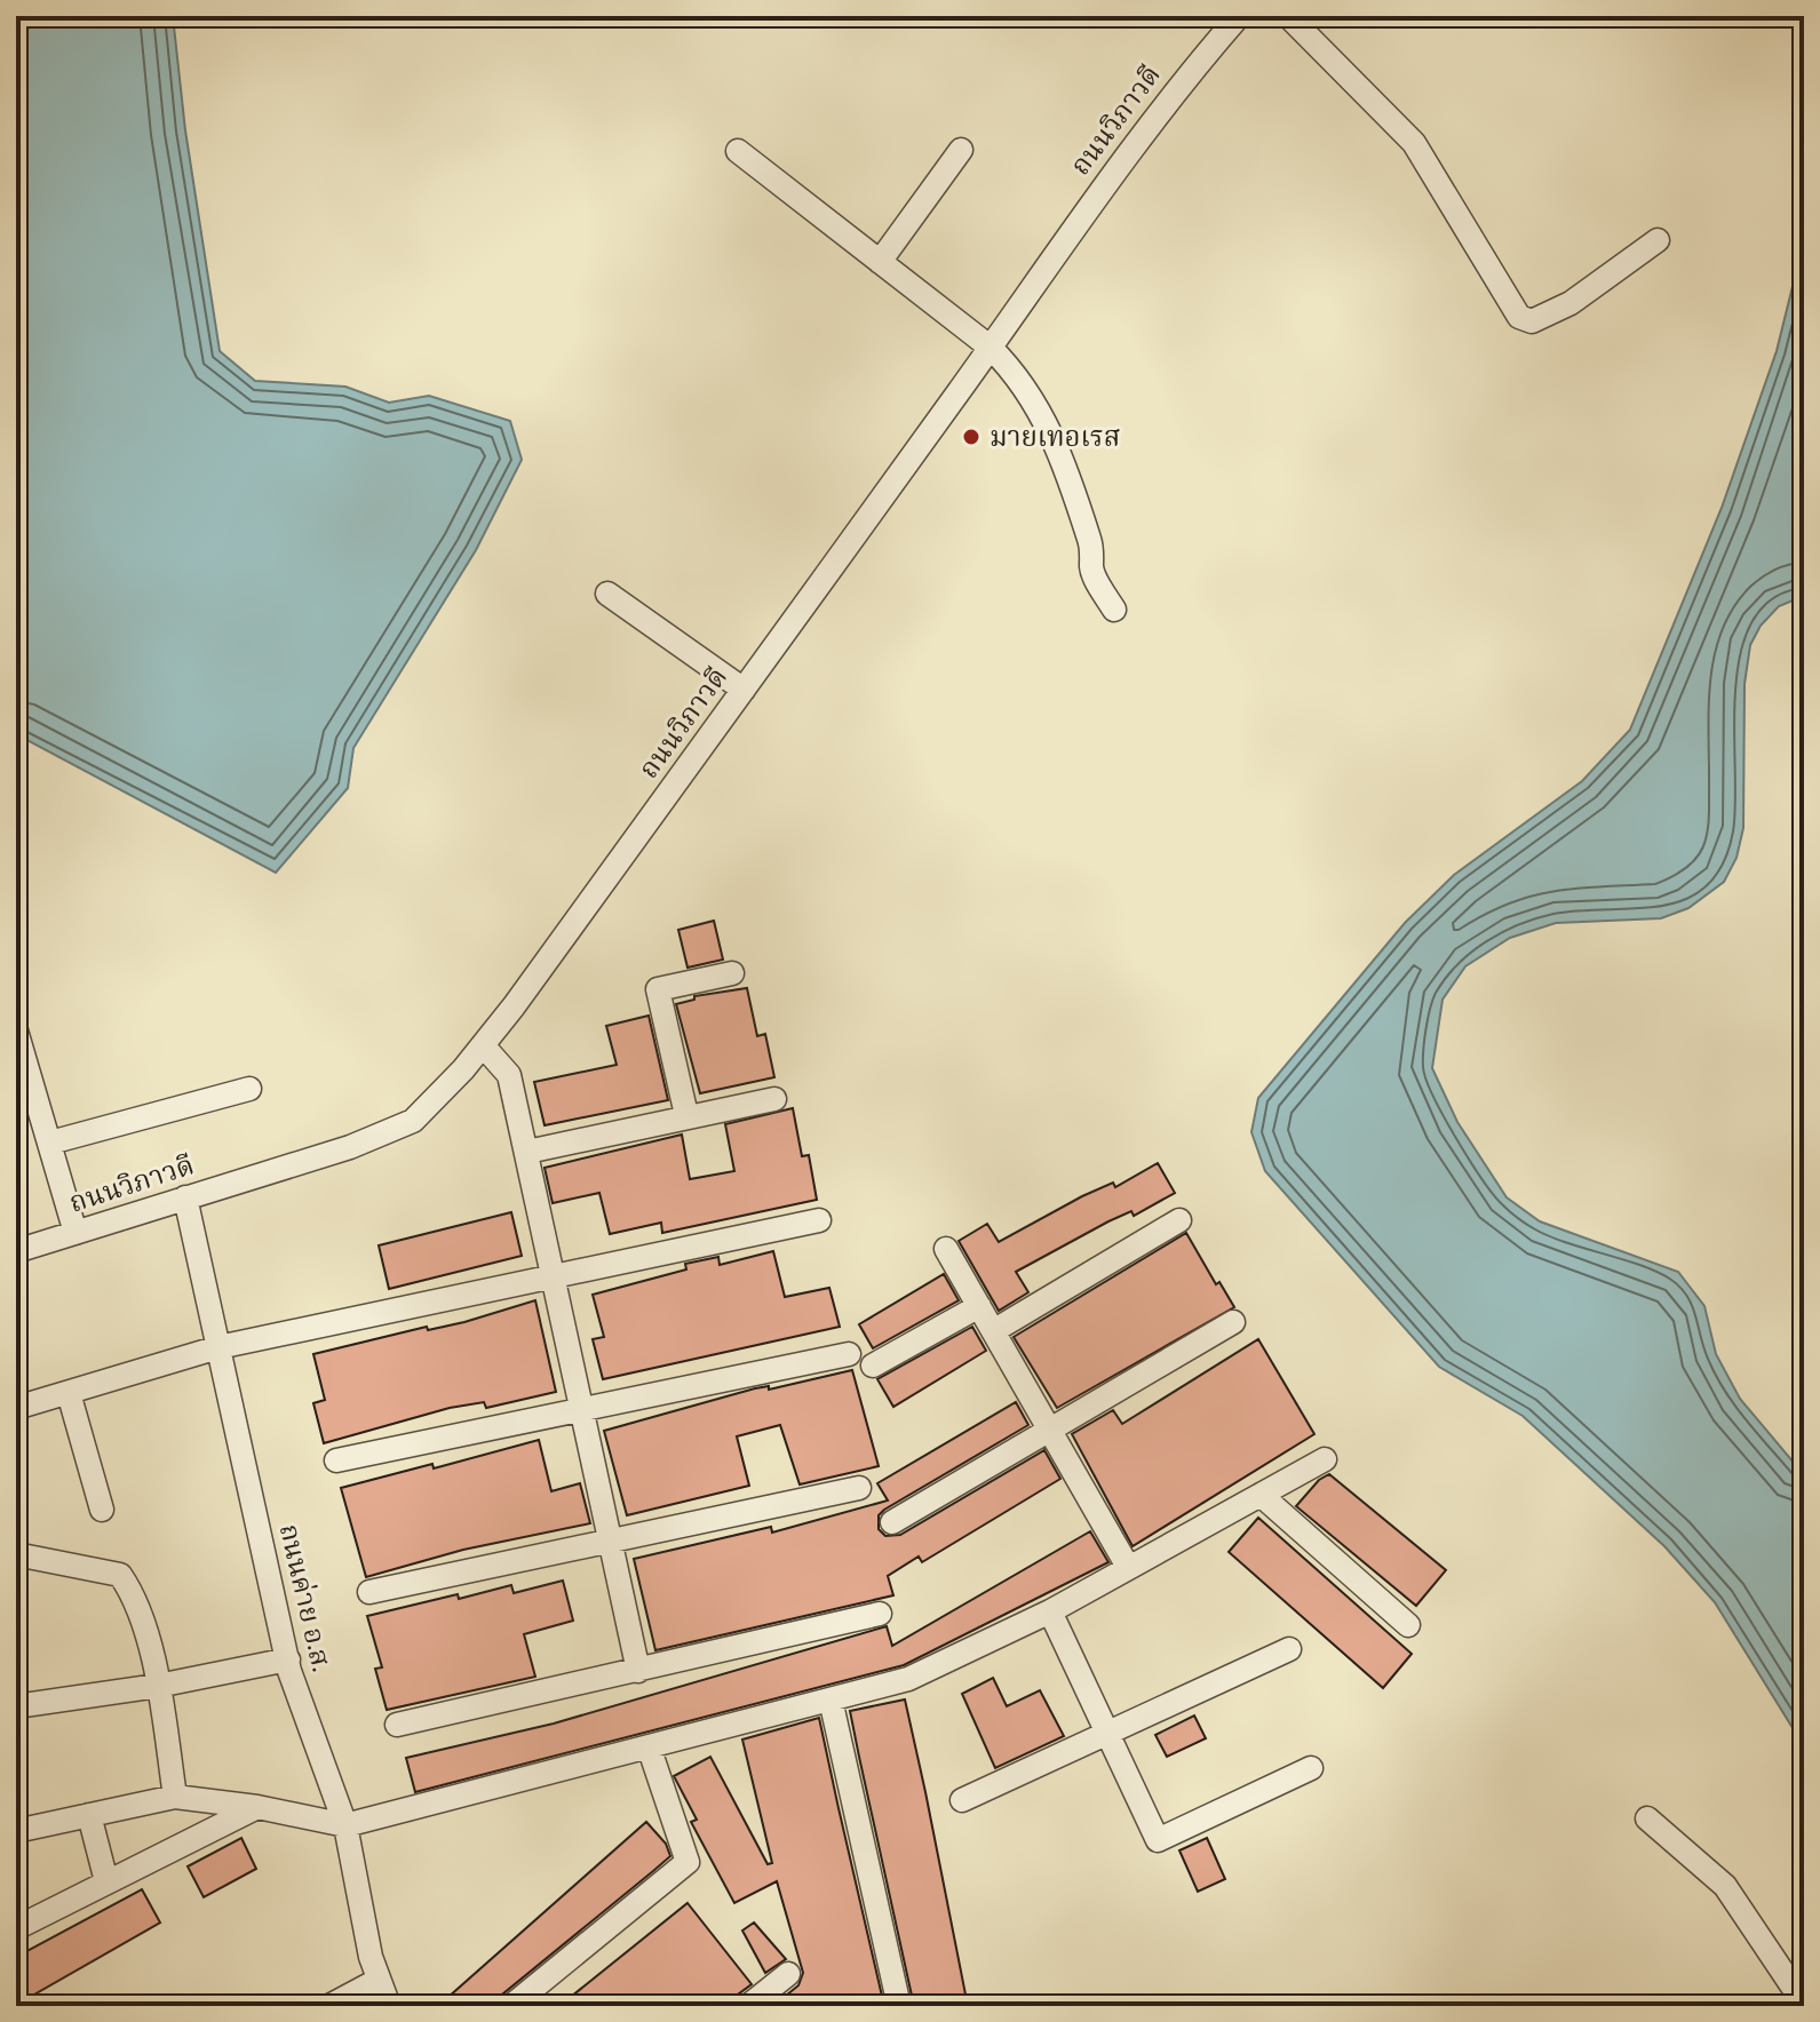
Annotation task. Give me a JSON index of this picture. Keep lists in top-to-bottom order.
{
  "streets": {
    "street": ["ถนนวิภาวดี", "ถนนค่าย อ.ส."]
  },
  "crossings": [
    ["ถนนวิภาวดี", "ถนนค่าย อ.ส."]
  ],
  "places": ["มายเทอเรส"]
}
